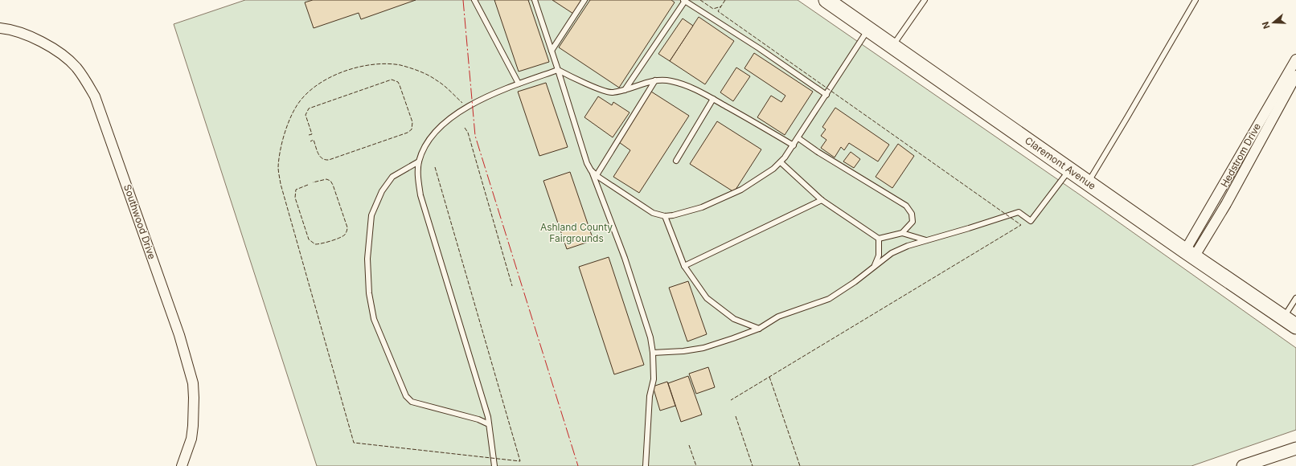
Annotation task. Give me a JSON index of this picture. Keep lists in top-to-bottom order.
{
  "streets": {
    "main road": ["Claremont Avenue"],
    "street": ["Hedstrom Drive", "Southwood Drive"]
  },
  "crossings": [
    ["Hedstrom Drive", "Claremont Avenue"]
  ],
  "parks": ["Ashland County Fairgrounds"],
  "north": "left"
}
